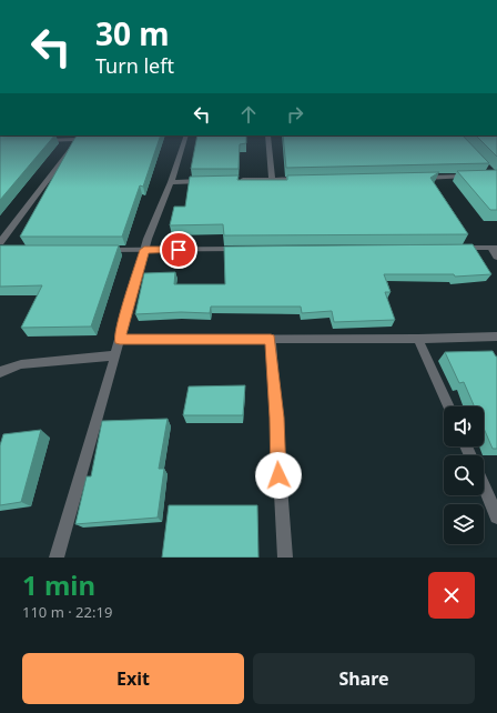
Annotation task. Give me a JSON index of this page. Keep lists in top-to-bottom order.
{
  "page": {
    "turn": ["30 m", "Turn left"],
    "heading": ["1 min", "110 m · 22:19"],
    "buttons": ["Exit", "Share"]
  }
}
